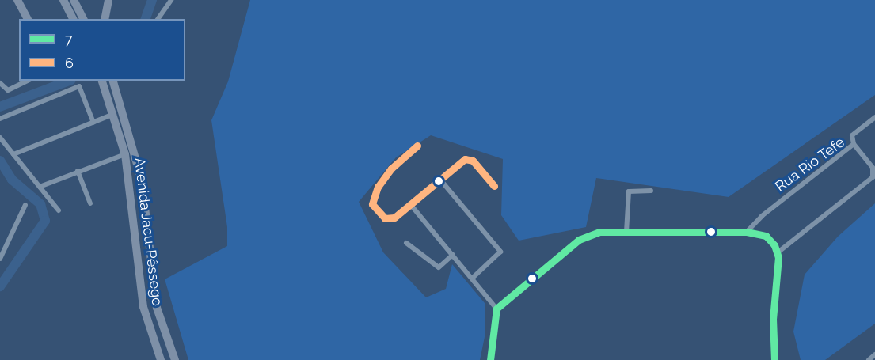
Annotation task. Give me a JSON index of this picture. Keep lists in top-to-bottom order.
{
  "streets": {
    "highway": ["Avenida Jacu-Pêssego"],
    "street": ["Rua Rio Tefe"]
  },
  "lines": ["transit line 6", "transit line 7"],
  "legend": ["7", "6"]
}
